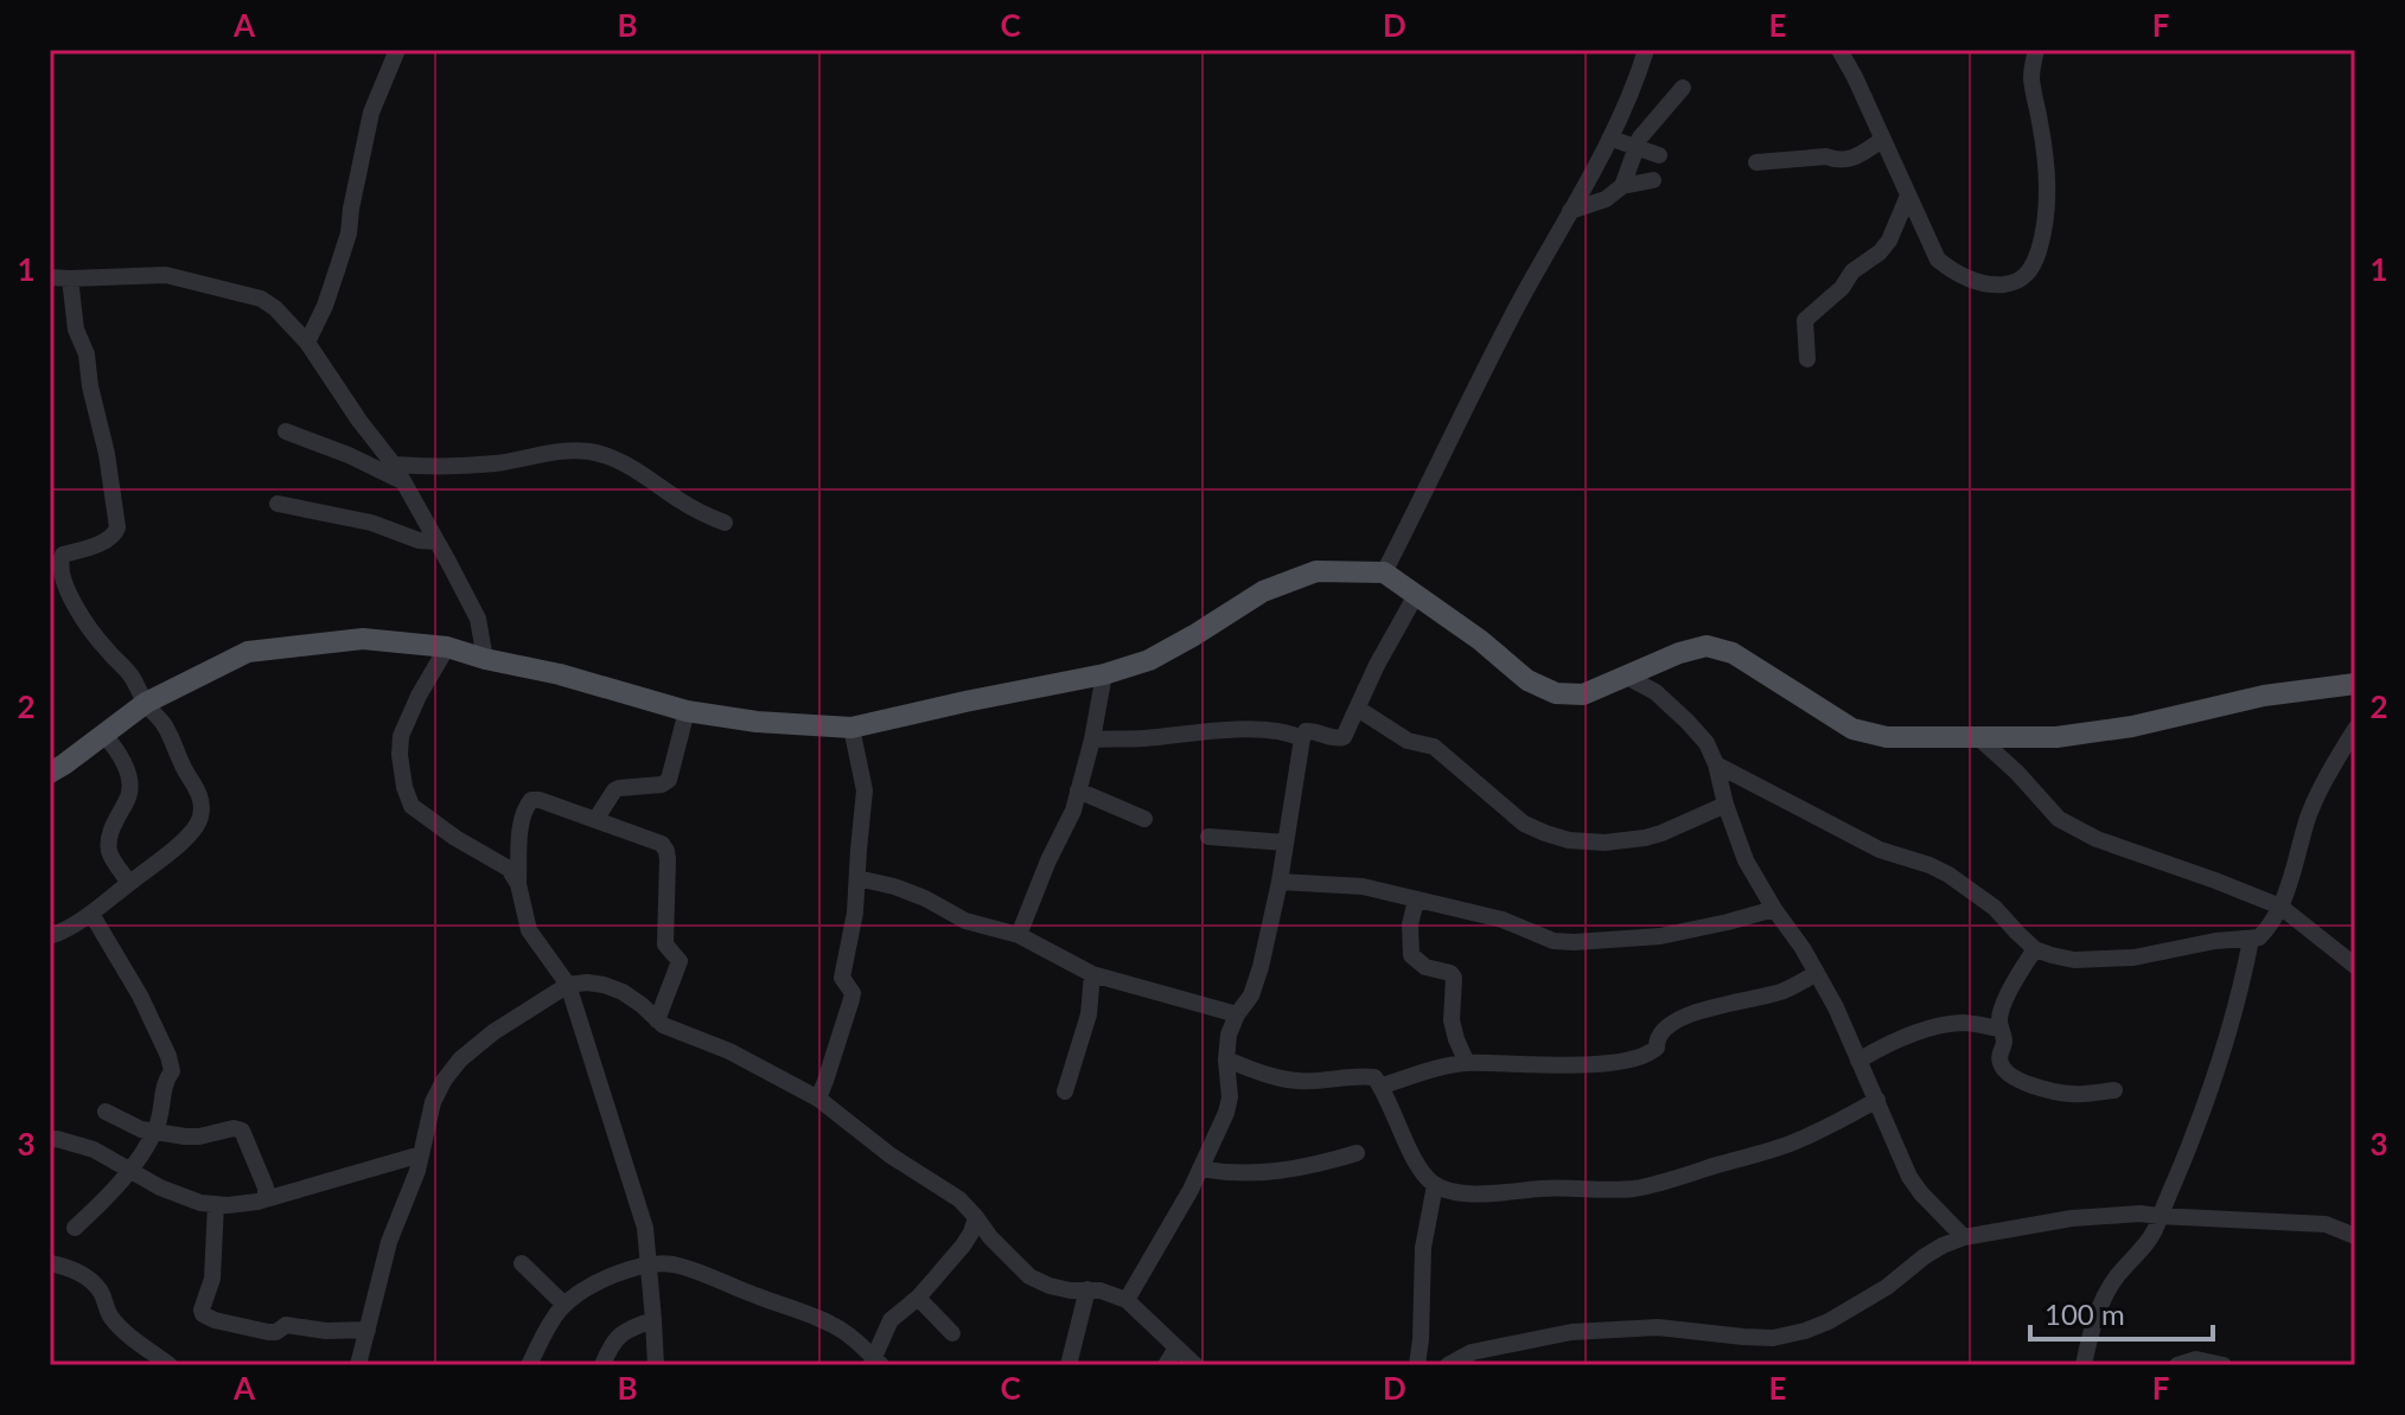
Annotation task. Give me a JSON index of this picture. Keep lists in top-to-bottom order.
{
  "scale_bar": "100 m",
  "grid": {
    "columns": [
      "A",
      "B",
      "C",
      "D",
      "E",
      "F"
    ],
    "rows": ["1", "2", "3"]
  }
}
